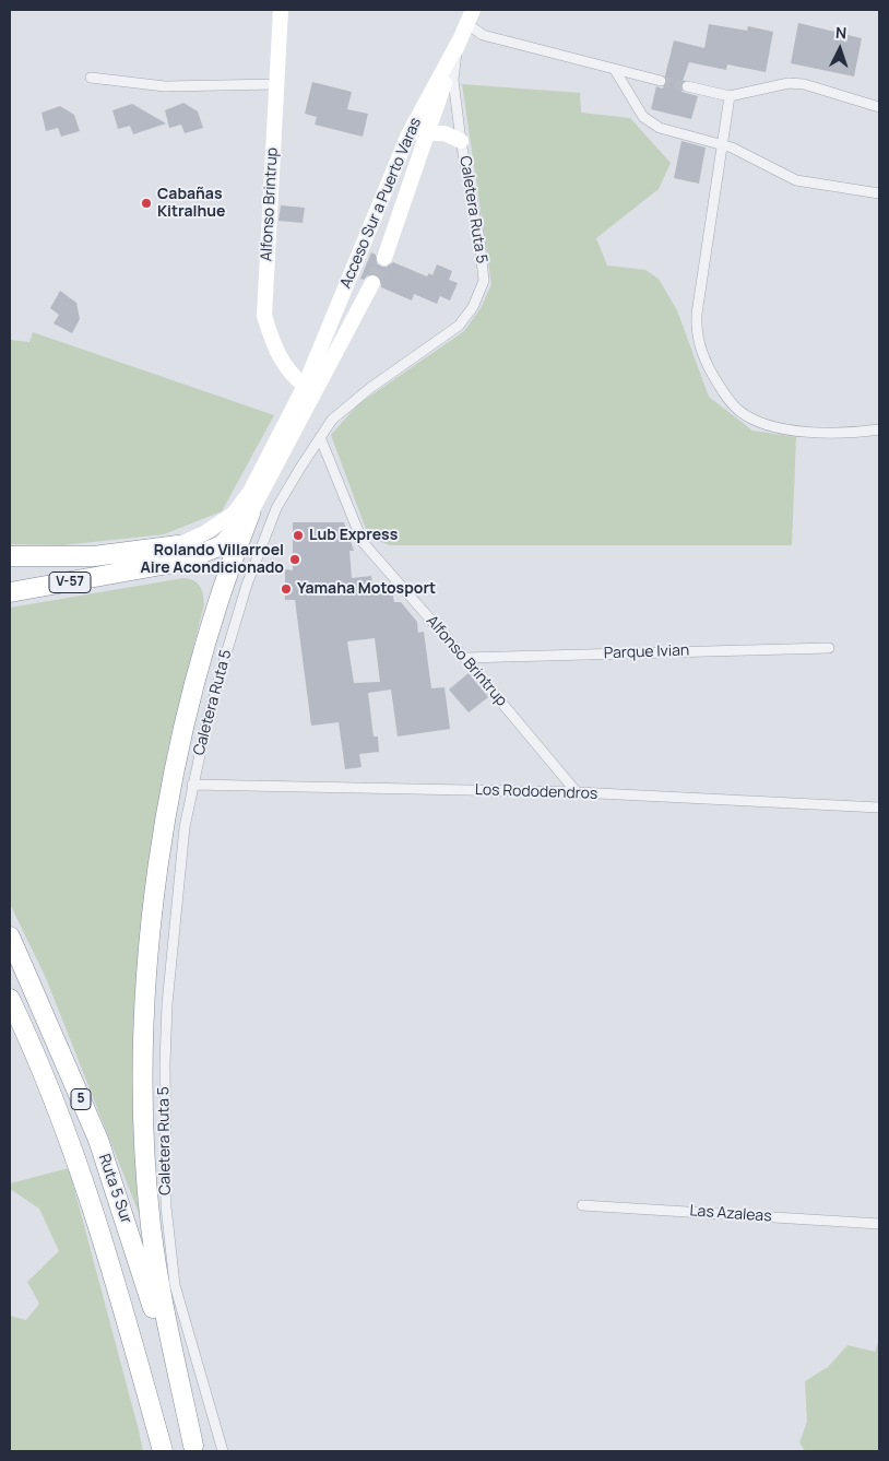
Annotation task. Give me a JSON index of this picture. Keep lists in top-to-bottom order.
{
  "streets": {
    "highway": ["V-57", "5", "Ruta 5 Sur"],
    "main road": ["Acceso Sur a Puerto Varas", "Alfonso Brintrup"],
    "street": [
      "Caletera Ruta 5",
      "Parque Ivian",
      "Los Rododendros",
      "Las Azaleas"
    ]
  },
  "crossings": [
    ["Acceso Sur a Puerto Varas", "Alfonso Brintrup"],
    ["Acceso Sur a Puerto Varas", "Caletera Ruta 5"],
    ["Acceso Sur a Puerto Varas", "V-57"],
    ["Alfonso Brintrup", "Caletera Ruta 5"],
    ["Alfonso Brintrup", "Parque Ivian"],
    ["Alfonso Brintrup", "Los Rododendros"],
    ["Caletera Ruta 5", "V-57"],
    ["Caletera Ruta 5", "Los Rododendros"]
  ],
  "places": [
    "Cabañas Kitralhue",
    "Lub Express",
    "Rolando Villarroel Aire Acondicionado",
    "Yamaha Motosport"
  ],
  "north": "top"
}
